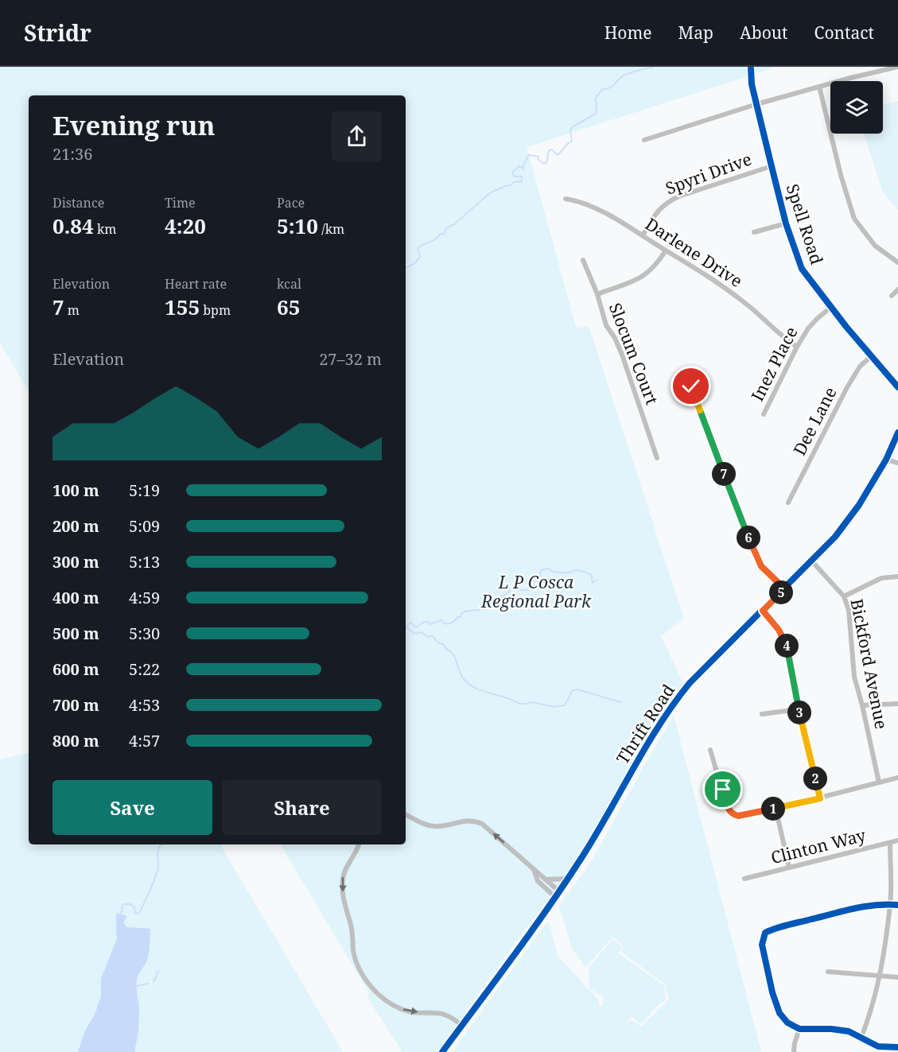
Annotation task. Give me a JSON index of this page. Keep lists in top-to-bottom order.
{
  "streets": {
    "street": [
      "Spyri Drive",
      "Spell Road",
      "Darlene Drive",
      "Slocum Court",
      "Inez Place",
      "Dee Lane",
      "Bickford Avenue",
      "Thrift Road",
      "Clinton Way"
    ]
  },
  "crossings": [
    ["Spyri Drive", "Spell Road"],
    ["Spyri Drive", "Darlene Drive"],
    ["Spell Road", "Inez Place"],
    ["Spell Road", "Dee Lane"],
    ["Darlene Drive", "Inez Place"],
    ["Bickford Avenue", "Thrift Road"]
  ],
  "parks": ["L P Cosca Regional Park"],
  "page": {
    "header": "Stridr",
    "nav": [
      "Home",
      "Map",
      "About",
      "Contact"
    ],
    "heading": ["Evening run", "21:36"],
    "stats": [
      ["Distance", "0.84 km"],
      ["Time", "4:20"],
      ["Pace", "5:10 /km"],
      ["Elevation", "7 m"],
      ["Heart rate", "155 bpm"],
      ["kcal", "65"]
    ],
    "chart": ["Elevation", "27–32 m"],
    "pins": [
      "7",
      "6",
      "5",
      "4",
      "3",
      "2",
      "1"
    ],
    "list": [
      {
        "name": "100 m",
        "note": "5:19"
      },
      {
        "name": "200 m",
        "note": "5:09"
      },
      {
        "name": "300 m",
        "note": "5:13"
      },
      {
        "name": "400 m",
        "note": "4:59"
      },
      {
        "name": "500 m",
        "note": "5:30"
      },
      {
        "name": "600 m",
        "note": "5:22"
      },
      {
        "name": "700 m",
        "note": "4:53"
      },
      {
        "name": "800 m",
        "note": "4:57"
      }
    ],
    "buttons": ["Save", "Share"]
  }
}
